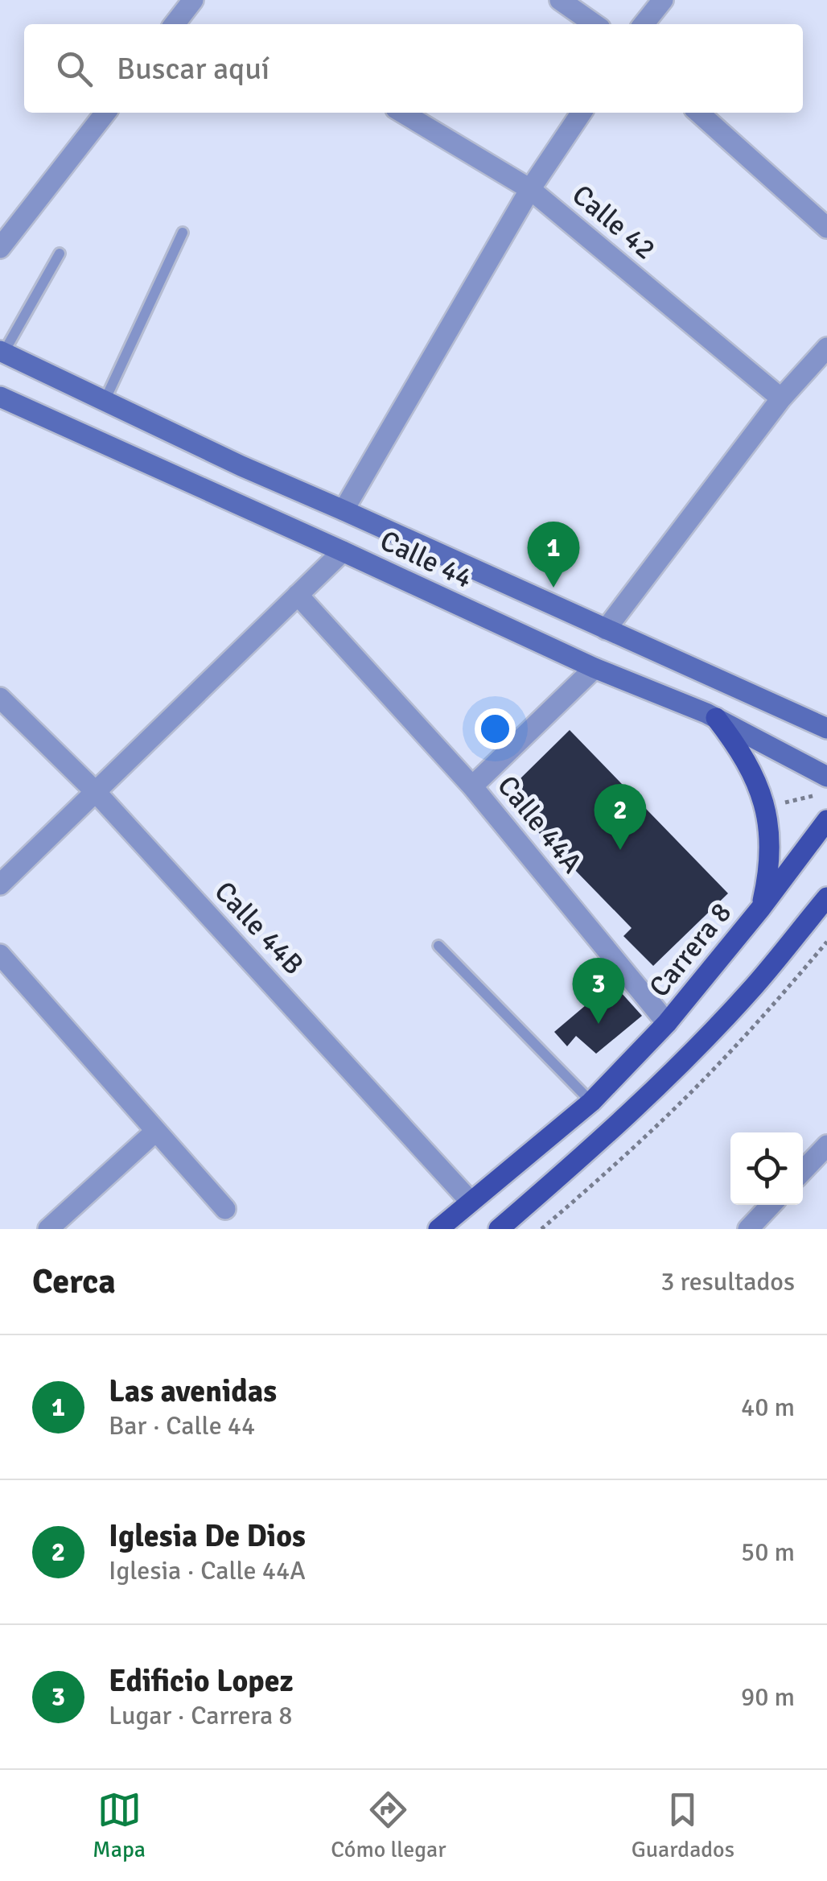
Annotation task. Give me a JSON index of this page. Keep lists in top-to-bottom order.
{
  "streets": {
    "main road": ["Calle 44", "Carrera 8"],
    "street": ["Calle 42", "Calle 44A", "Calle 44B"]
  },
  "crossings": [
    ["Calle 44A", "Carrera 8"],
    ["Calle 44B", "Carrera 8"]
  ],
  "page": {
    "search": "Buscar aquí",
    "pins": ["1", "2", "3"],
    "heading": ["Cerca", "3 resultados"],
    "list": [
      {
        "mark": "1",
        "name": "Las avenidas",
        "note": "Bar · Calle 44",
        "value": "40 m"
      },
      {
        "mark": "2",
        "name": "Iglesia De Dios",
        "note": "Iglesia · Calle 44A",
        "value": "50 m"
      },
      {
        "mark": "3",
        "name": "Edificio Lopez",
        "note": "Lugar · Carrera 8",
        "value": "90 m"
      }
    ],
    "nav": ["Mapa", "Cómo llegar", "Guardados"]
  }
}
